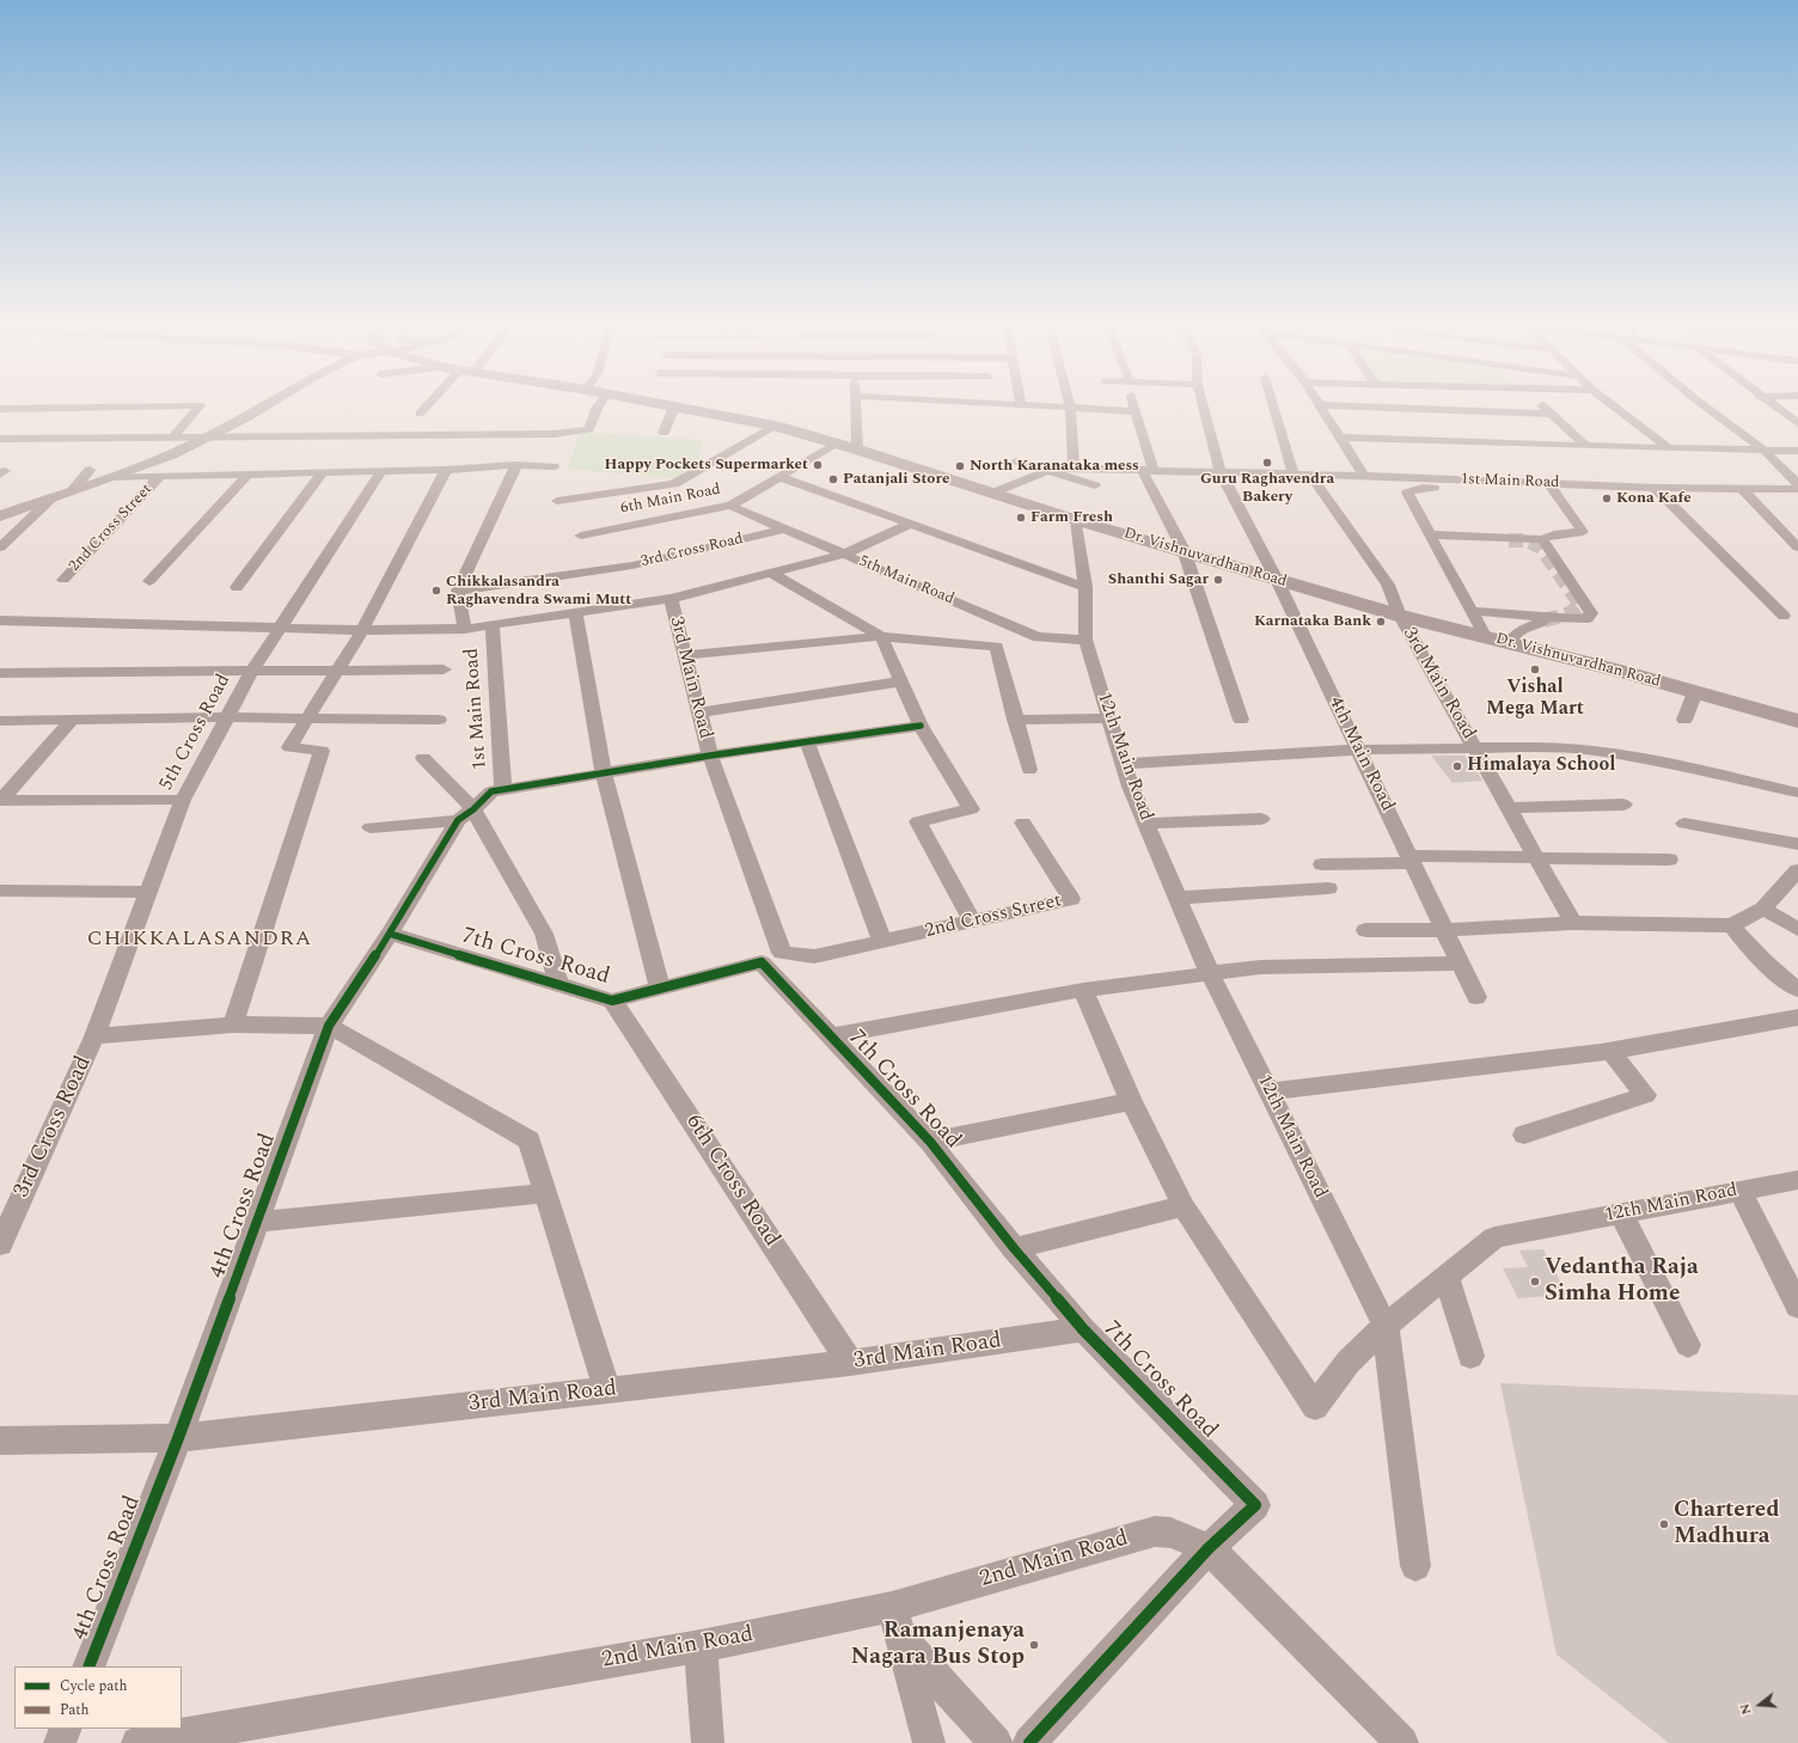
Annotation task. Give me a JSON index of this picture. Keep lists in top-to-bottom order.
{
  "streets": {
    "main road": ["Dr. Vishnuvardhan Road"],
    "street": [
      "1st Main Road",
      "6th Main Road",
      "2nd Cross Street",
      "3rd Cross Road",
      "5th Main Road",
      "3rd Main Road",
      "5th Cross Road",
      "4th Main Road",
      "12th Main Road",
      "7th Cross Road",
      "6th Cross Road",
      "4th Cross Road",
      "2nd Main Road"
    ]
  },
  "crossings": [
    ["1st Main Road", "3rd Main Road"],
    ["1st Main Road", "4th Cross Road"],
    ["6th Main Road", "Dr. Vishnuvardhan Road"],
    ["6th Main Road", "5th Main Road"],
    ["3rd Cross Road", "5th Main Road"],
    ["3rd Cross Road", "5th Cross Road"],
    ["Dr. Vishnuvardhan Road", "3rd Main Road"],
    ["Dr. Vishnuvardhan Road", "4th Main Road"],
    ["Dr. Vishnuvardhan Road", "12th Main Road"],
    ["5th Main Road", "12th Main Road"],
    ["3rd Main Road", "7th Cross Road"],
    ["3rd Main Road", "6th Cross Road"],
    ["3rd Main Road", "4th Cross Road"],
    ["7th Cross Road", "6th Cross Road"],
    ["7th Cross Road", "4th Cross Road"],
    ["7th Cross Road", "2nd Main Road"]
  ],
  "districts": ["CHIKKALASANDRA"],
  "places": [
    "Guru Raghavendra Bakery",
    "Happy Pockets Supermarket",
    "North Karanataka mess",
    "Patanjali Store",
    "Kona Kafe",
    "Farm Fresh",
    "Shanthi Sagar",
    "Chikkalasandra Raghavendra Swami Mutt",
    "Karnataka Bank",
    "Vishal Mega Mart",
    "Himalaya School",
    "Vedantha Raja Simha Home",
    "Chartered Madhura",
    "Ramanjenaya Nagara Bus Stop"
  ],
  "legend": ["Cycle path", "Path"],
  "north": "left"
}
